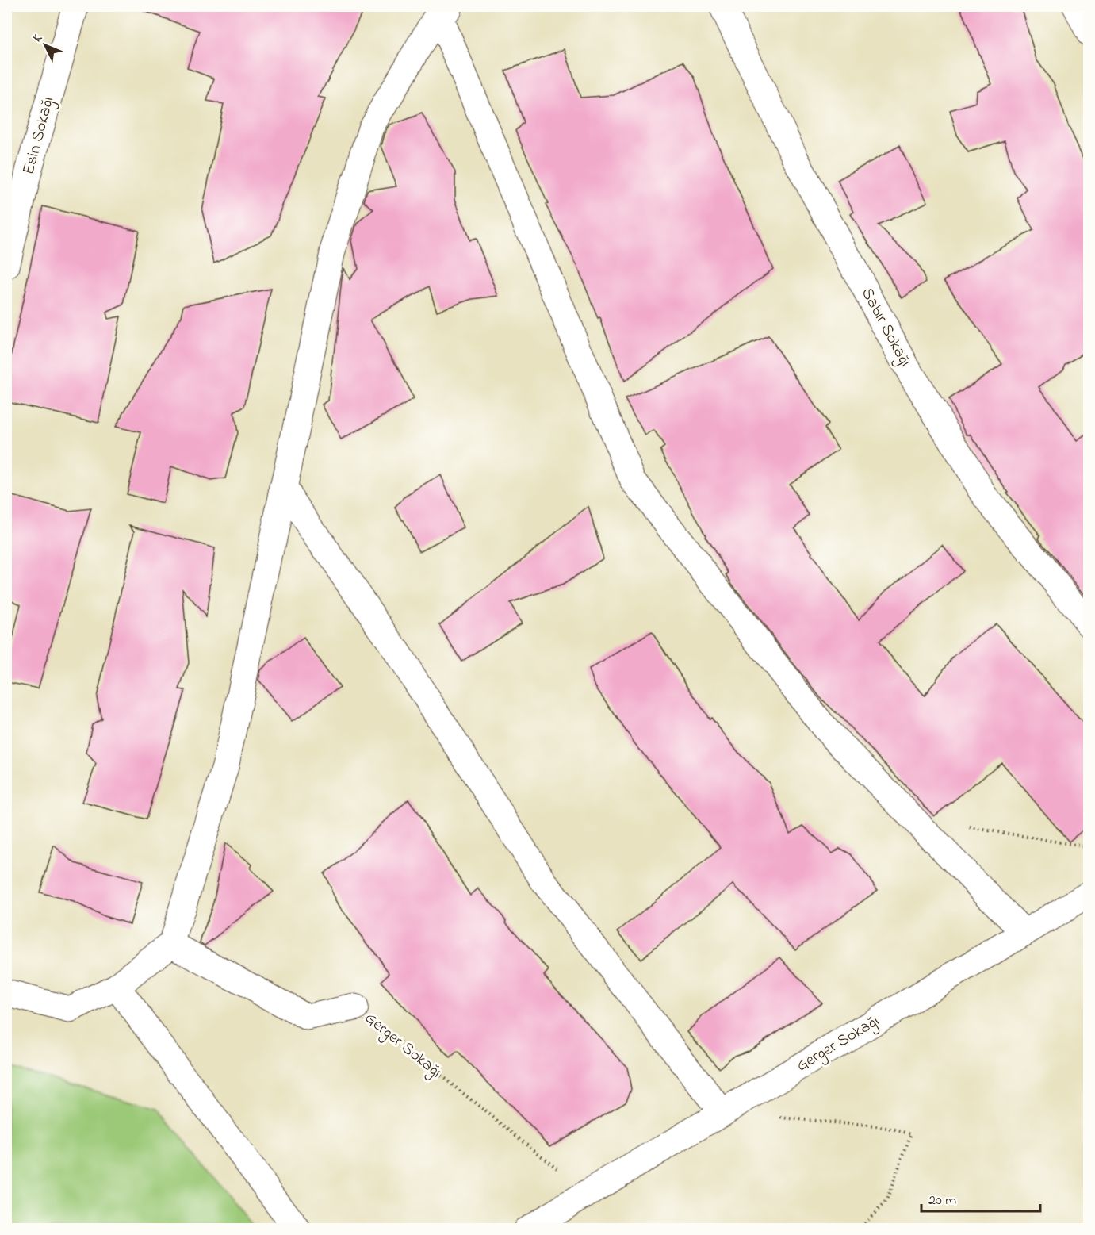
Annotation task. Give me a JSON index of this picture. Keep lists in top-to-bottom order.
{
  "streets": {
    "street": ["Esin Sokağı", "Sabır Sokağı", "Gerger Sokağı"]
  },
  "scale_bar": "20 m",
  "north": "top left"
}
